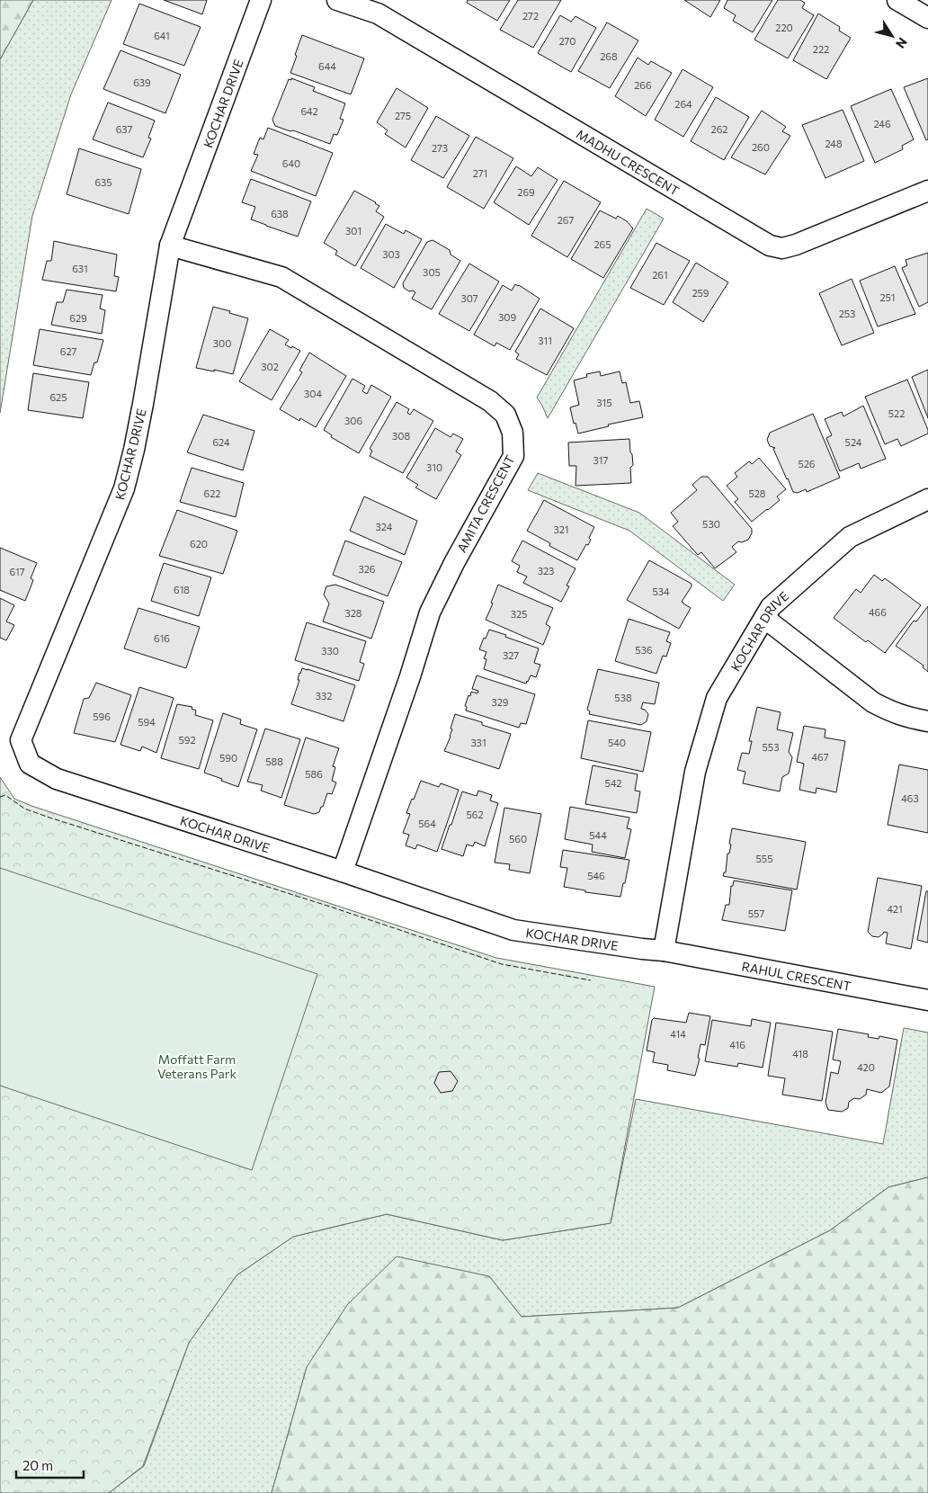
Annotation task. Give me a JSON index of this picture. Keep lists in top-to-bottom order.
{
  "streets": {
    "street": [
      "KOCHAR DRIVE",
      "MADHU CRESCENT",
      "AMITA CRESCENT",
      "RAHUL CRESCENT"
    ]
  },
  "crossings": [
    ["KOCHAR DRIVE", "AMITA CRESCENT"],
    ["KOCHAR DRIVE", "RAHUL CRESCENT"]
  ],
  "parks": ["Moffatt Farm Veterans Park"],
  "house_numbers": [
    "272",
    "220",
    "641",
    "270",
    "222",
    "268",
    "644",
    "639",
    "266",
    "264",
    "642",
    "275",
    "246",
    "637",
    "262",
    "248",
    "260",
    "273",
    "640",
    "271",
    "635",
    "269",
    "638",
    "267",
    "301",
    "265",
    "303",
    "631",
    "305",
    "261",
    "259",
    "251",
    "307",
    "253",
    "309",
    "629",
    "311",
    "300",
    "627",
    "302",
    "304",
    "625",
    "315",
    "522",
    "306",
    "308",
    "624",
    "524",
    "317",
    "526",
    "310",
    "622",
    "528",
    "530",
    "324",
    "321",
    "620",
    "326",
    "323",
    "617",
    "618",
    "534",
    "466",
    "328",
    "325",
    "616",
    "536",
    "330",
    "327",
    "332",
    "538",
    "329",
    "596",
    "594",
    "592",
    "331",
    "540",
    "553",
    "467",
    "590",
    "588",
    "586",
    "542",
    "463",
    "562",
    "564",
    "544",
    "560",
    "555",
    "546",
    "421",
    "557",
    "414",
    "416",
    "418",
    "420"
  ],
  "scale_bar": "20 m",
  "north": "bottom right"
}
